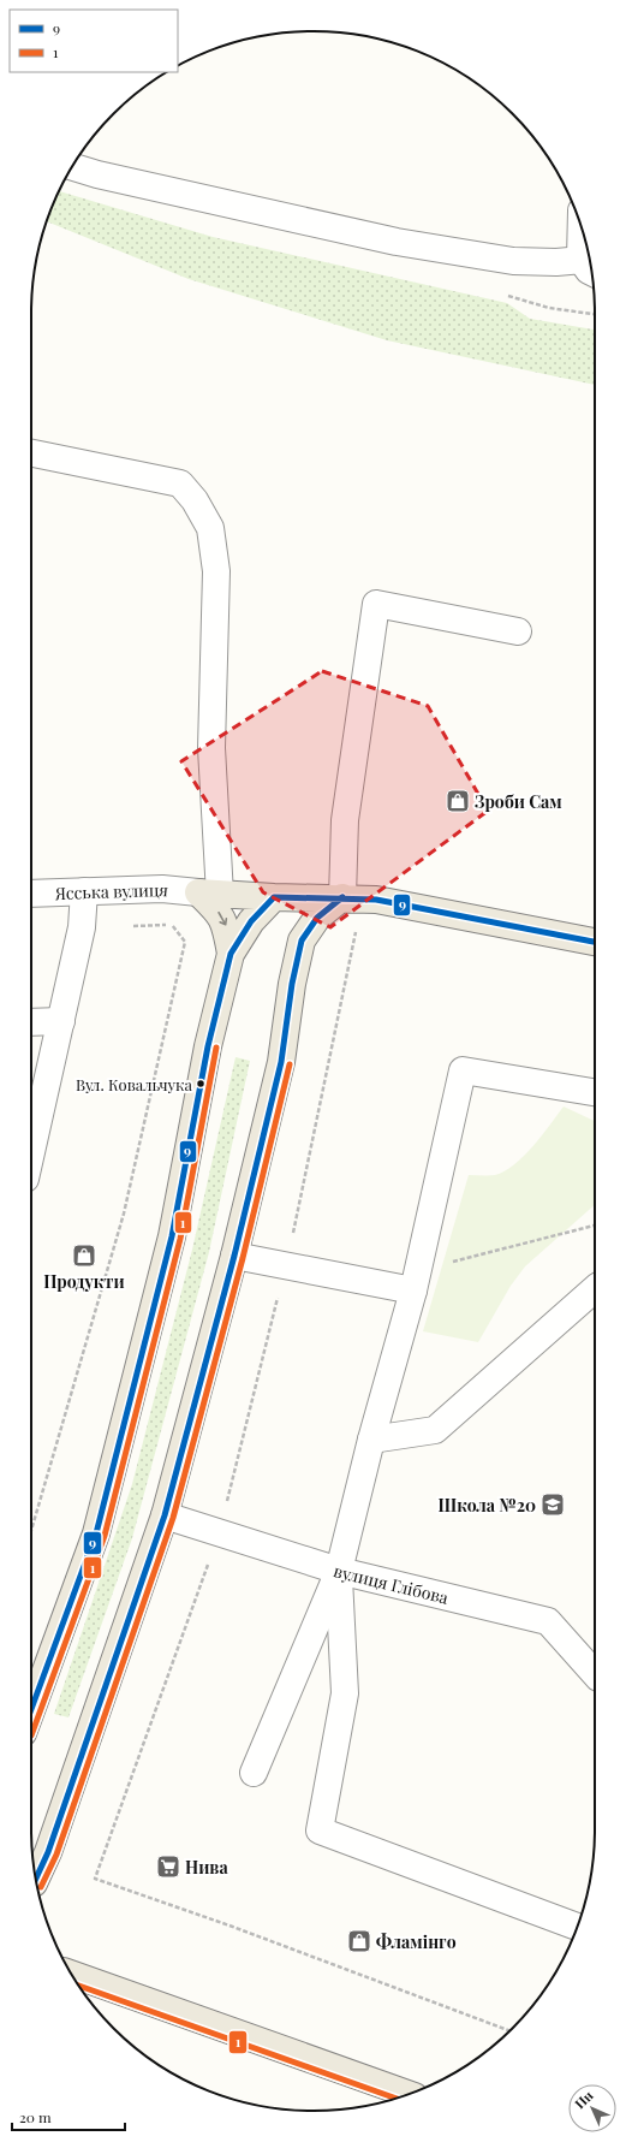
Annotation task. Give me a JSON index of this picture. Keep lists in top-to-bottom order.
{
  "streets": {
    "street": ["Ясська вулиця", "вулиця Глібова"]
  },
  "places": {
    "shop": ["Зроби Сам", "Продукти", "Фламінго"],
    "other": ["Вул. Ковальчука"],
    "school or university": ["Школа №20"],
    "supermarket": ["Нива"]
  },
  "lines": ["transit line 9", "transit line 1"],
  "legend": ["9", "1"],
  "scale_bar": "20 m",
  "north": "top left"
}
